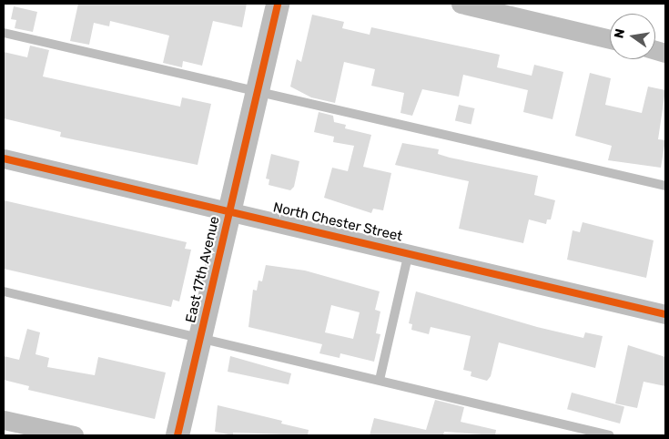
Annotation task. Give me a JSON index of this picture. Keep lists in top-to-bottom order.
{
  "streets": {
    "street": ["North Chester Street", "East 17th Avenue"]
  },
  "crossings": [
    ["North Chester Street", "East 17th Avenue"]
  ],
  "north": "left"
}
